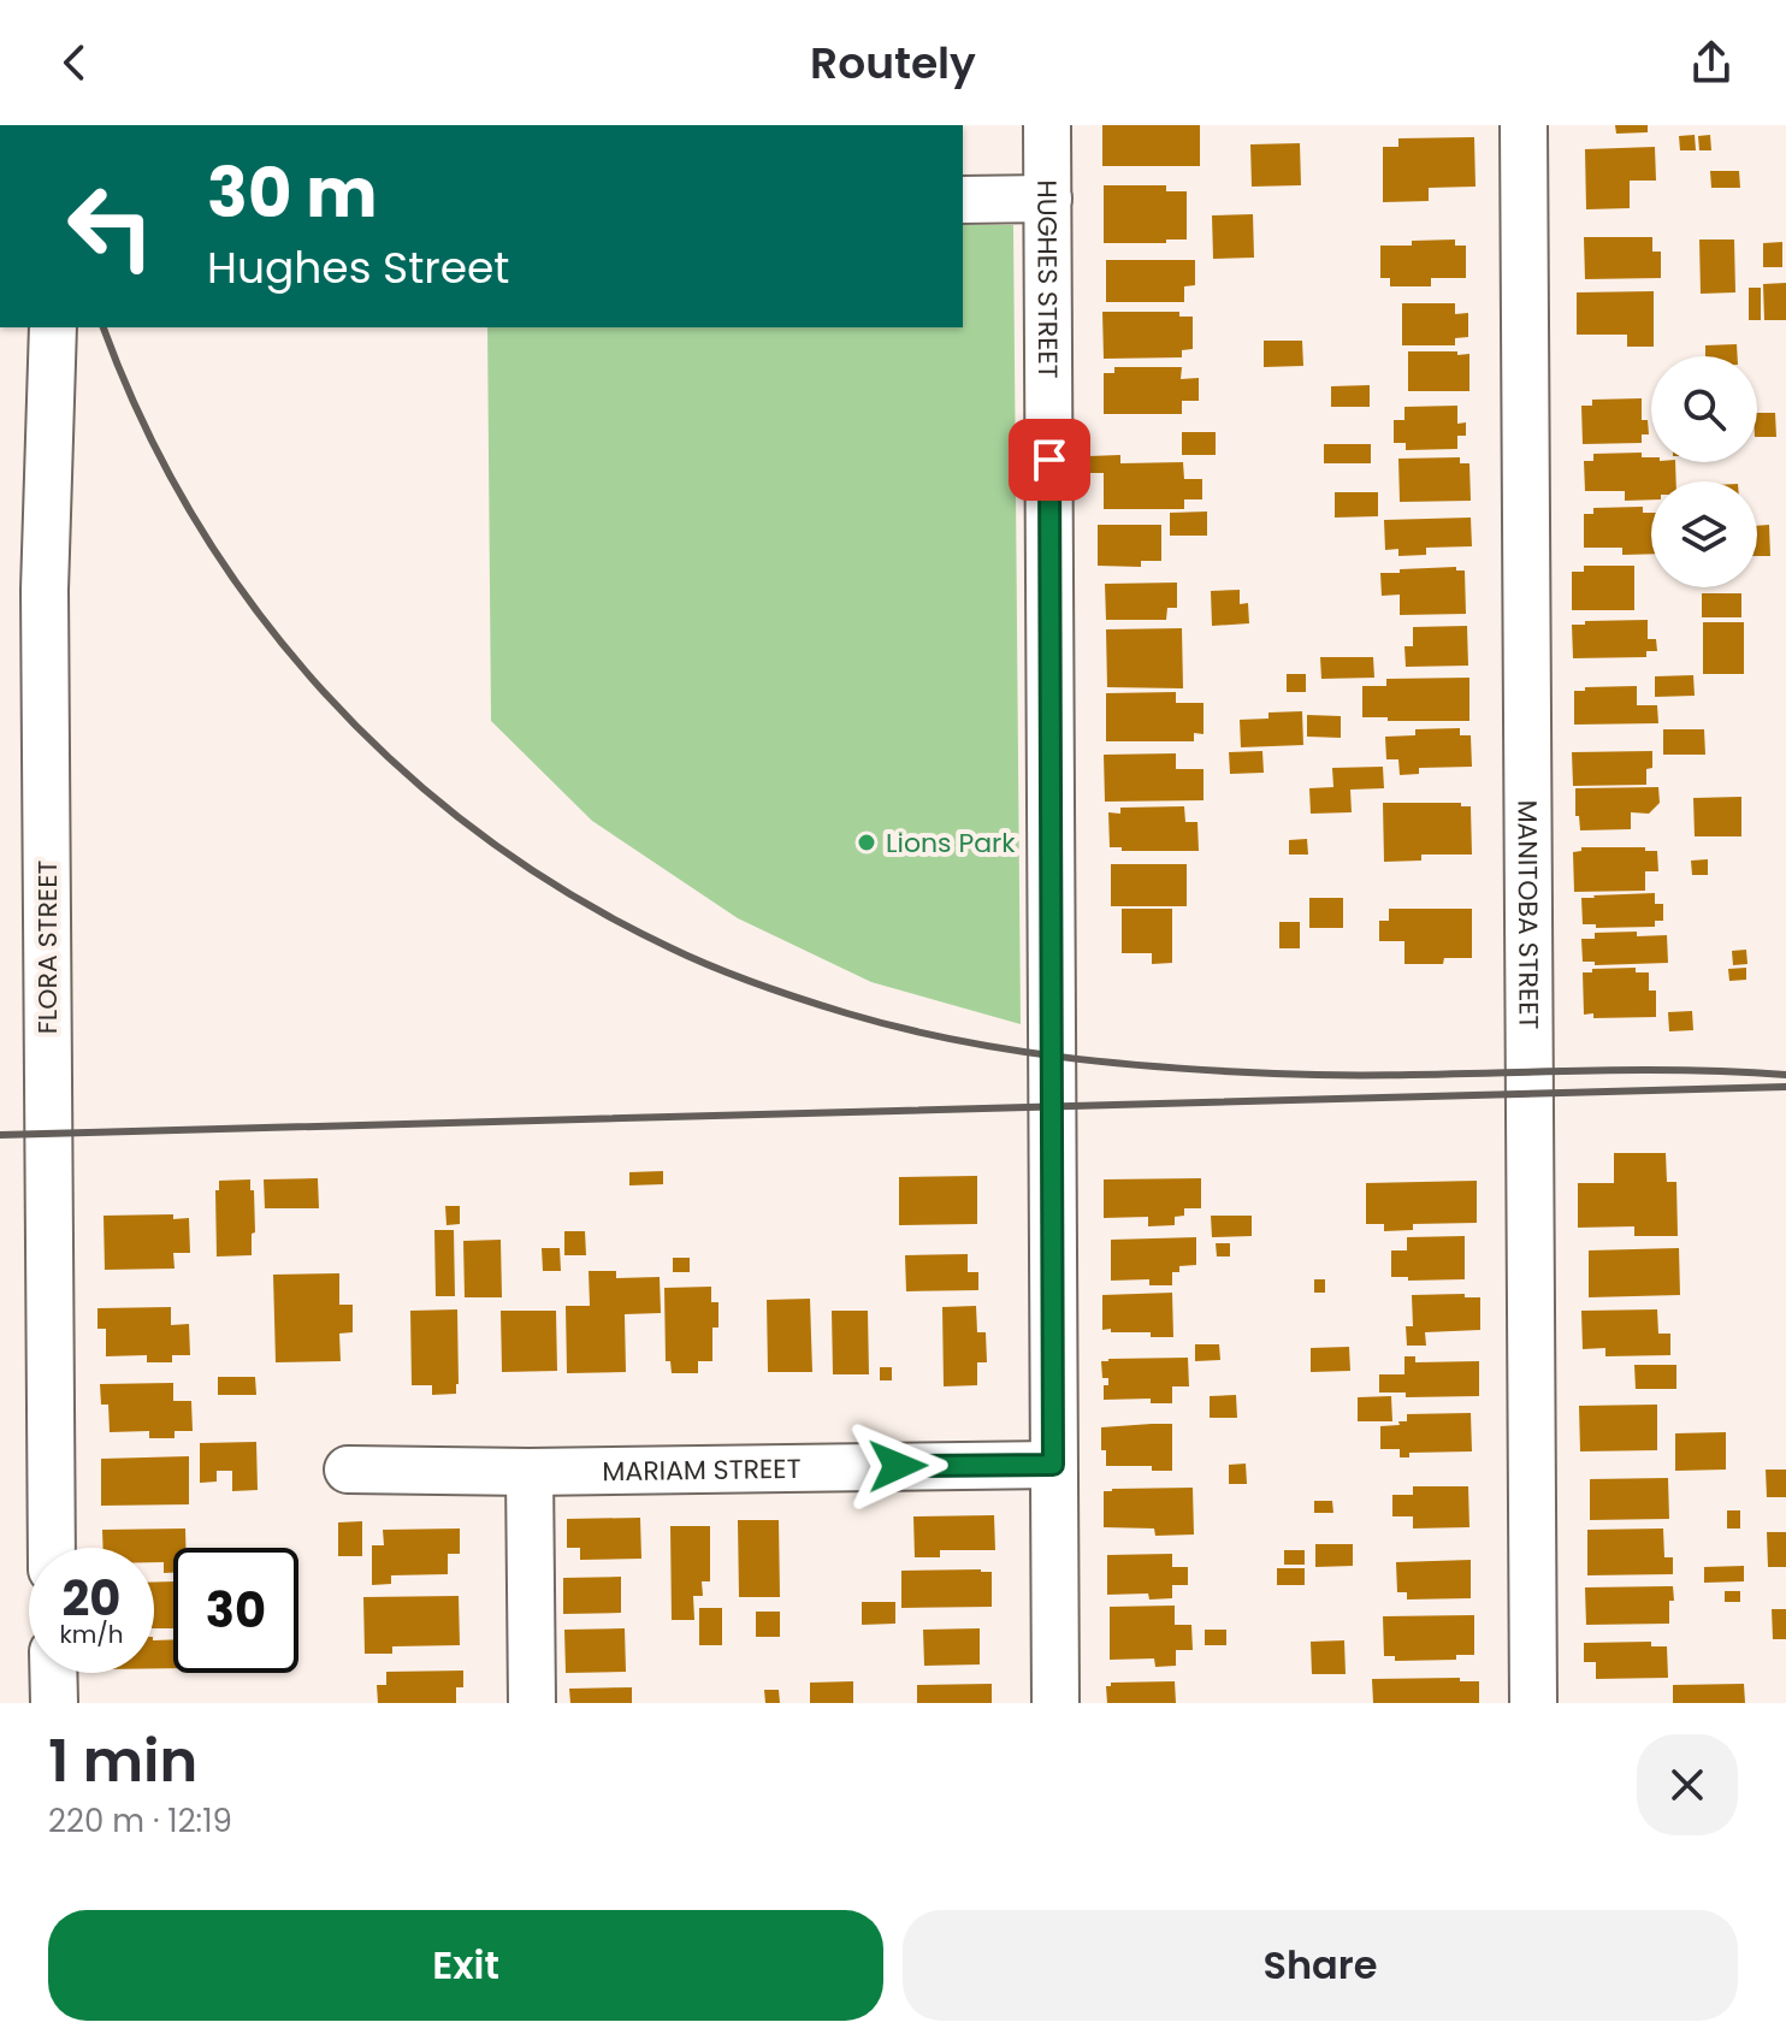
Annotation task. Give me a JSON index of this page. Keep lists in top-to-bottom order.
{
  "streets": {
    "street": [
      "HUGHES STREET",
      "MANITOBA STREET",
      "FLORA STREET",
      "MARIAM STREET"
    ]
  },
  "crossings": [
    ["HUGHES STREET", "MARIAM STREET"]
  ],
  "places": ["Lions Park"],
  "page": {
    "header": "Routely",
    "turn": ["30 m", "Hughes Street"],
    "speed": "20 km/h",
    "limit": "30",
    "heading": ["1 min", "220 m · 12:19"],
    "buttons": ["Exit", "Share"]
  }
}
